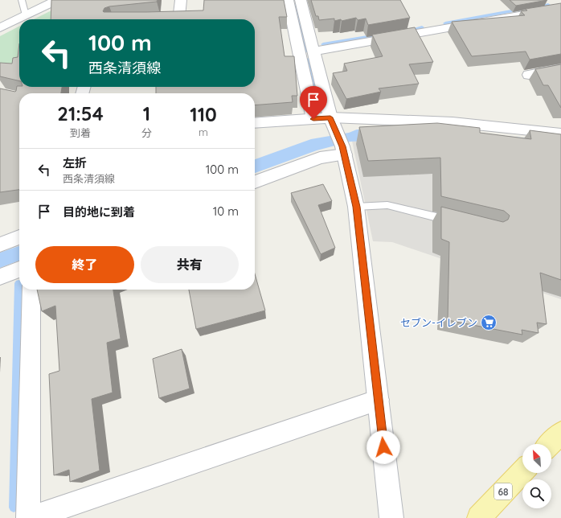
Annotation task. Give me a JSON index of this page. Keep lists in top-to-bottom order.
{
  "streets": {
    "main road": ["68"]
  },
  "places": {
    "supermarket": ["セブン-イレブン"]
  },
  "north": "top left",
  "page": {
    "turn": ["100 m", "西条清須線"],
    "eta": [
      "21:54",
      "到着",
      "1",
      "分",
      "110",
      "m"
    ],
    "list": [
      {
        "name": "左折",
        "note": "西条清須線",
        "value": "100 m"
      },
      {
        "name": "目的地に到着",
        "value": "10 m"
      }
    ],
    "buttons": ["終了", "共有"]
  }
}
